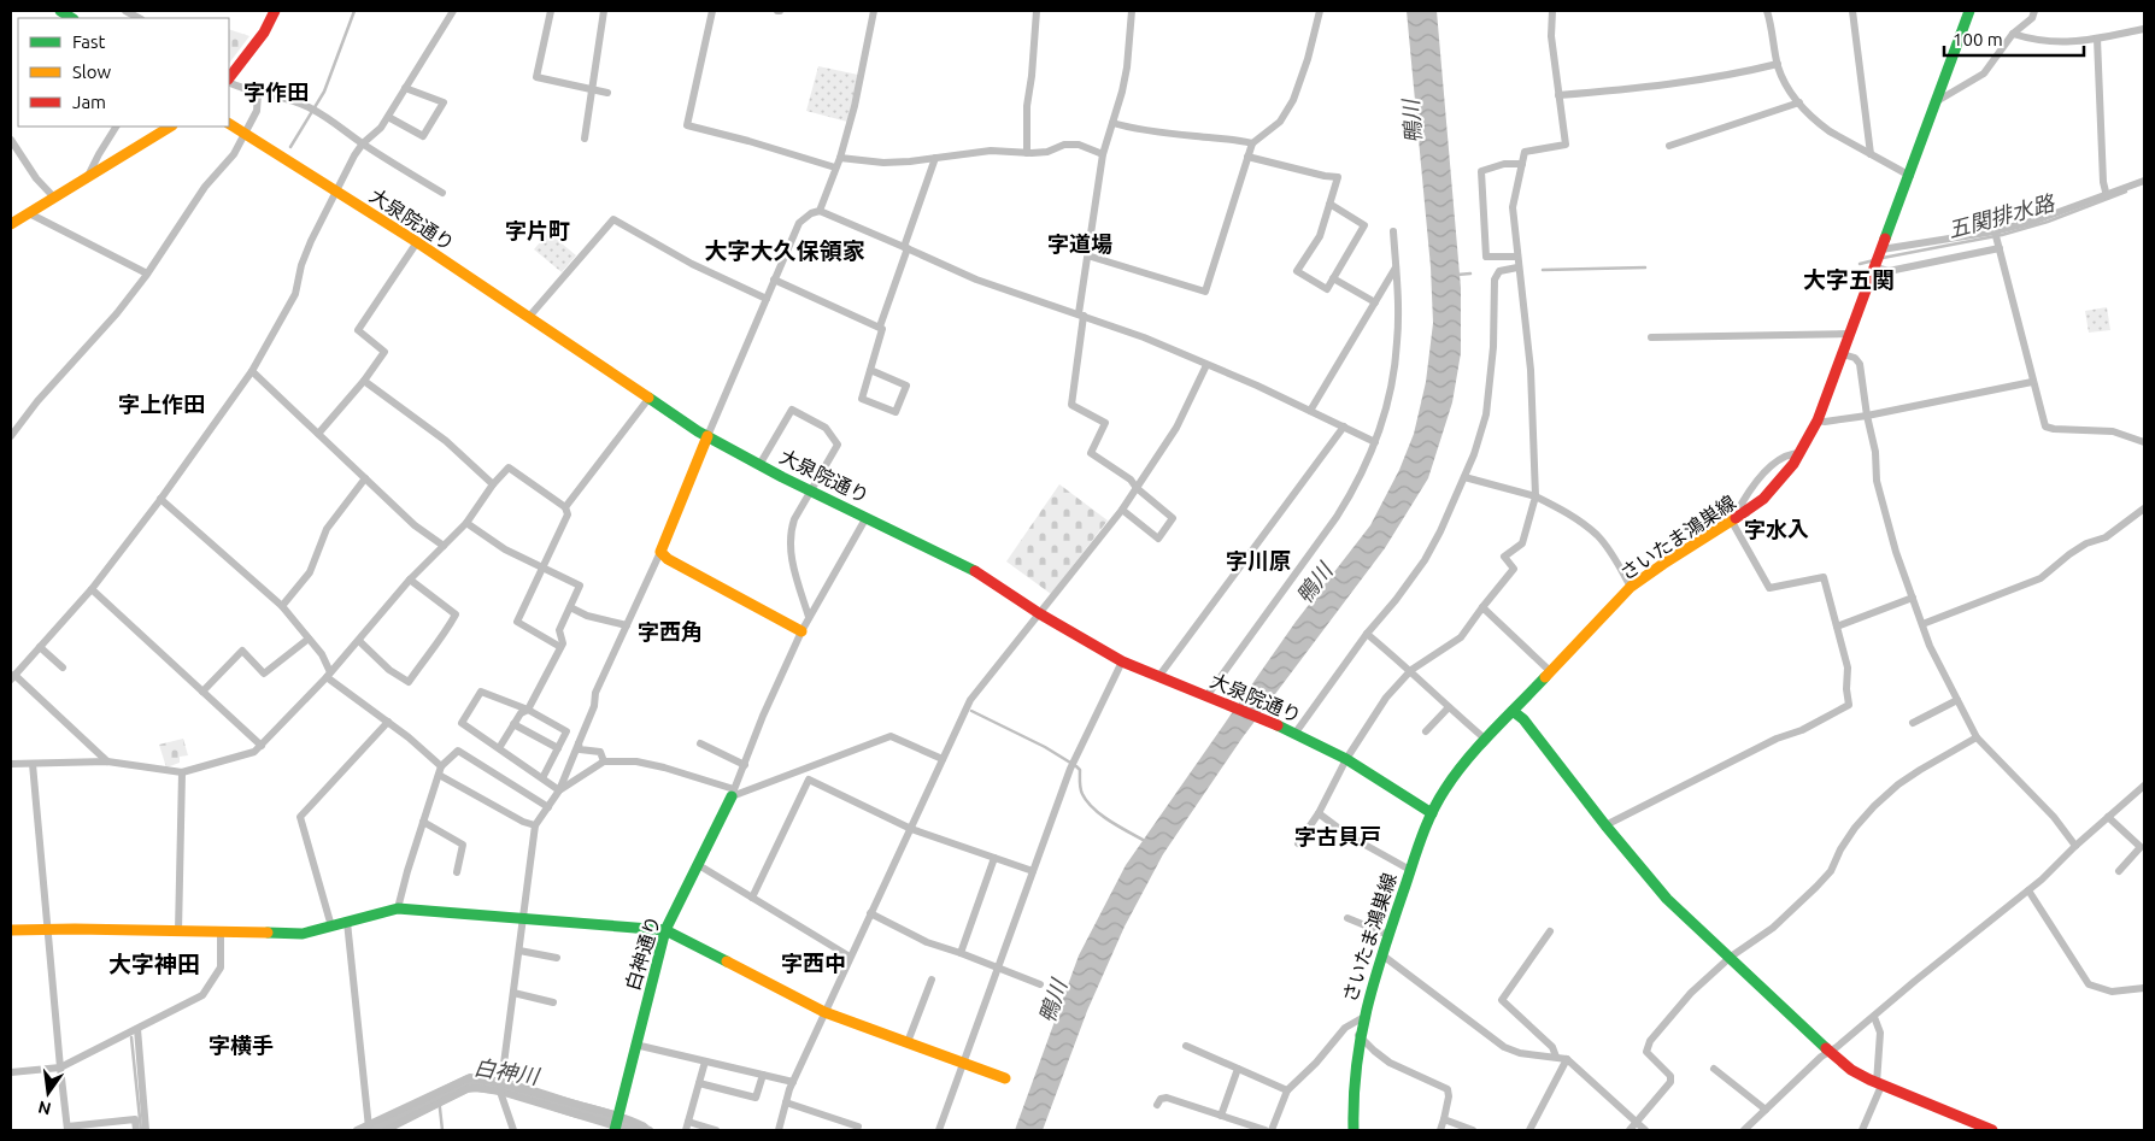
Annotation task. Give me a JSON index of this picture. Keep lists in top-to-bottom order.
{
  "streets": {
    "street": ["大泉院通り", "さいたま鴻巣線", "白神通り"]
  },
  "crossings": [
    ["大泉院通り", "さいたま鴻巣線"]
  ],
  "districts": [
    "字作田",
    "字片町",
    "字道場",
    "大字大久保領家",
    "大字五関",
    "字上作田",
    "字水入",
    "字川原",
    "字西角",
    "字古貝戸",
    "字西中",
    "大字神田",
    "字横手"
  ],
  "water": ["鴨川", "五関排水路", "白神川"],
  "legend": ["Fast", "Slow", "Jam"],
  "scale_bar": "100 m",
  "north": "bottom"
}
